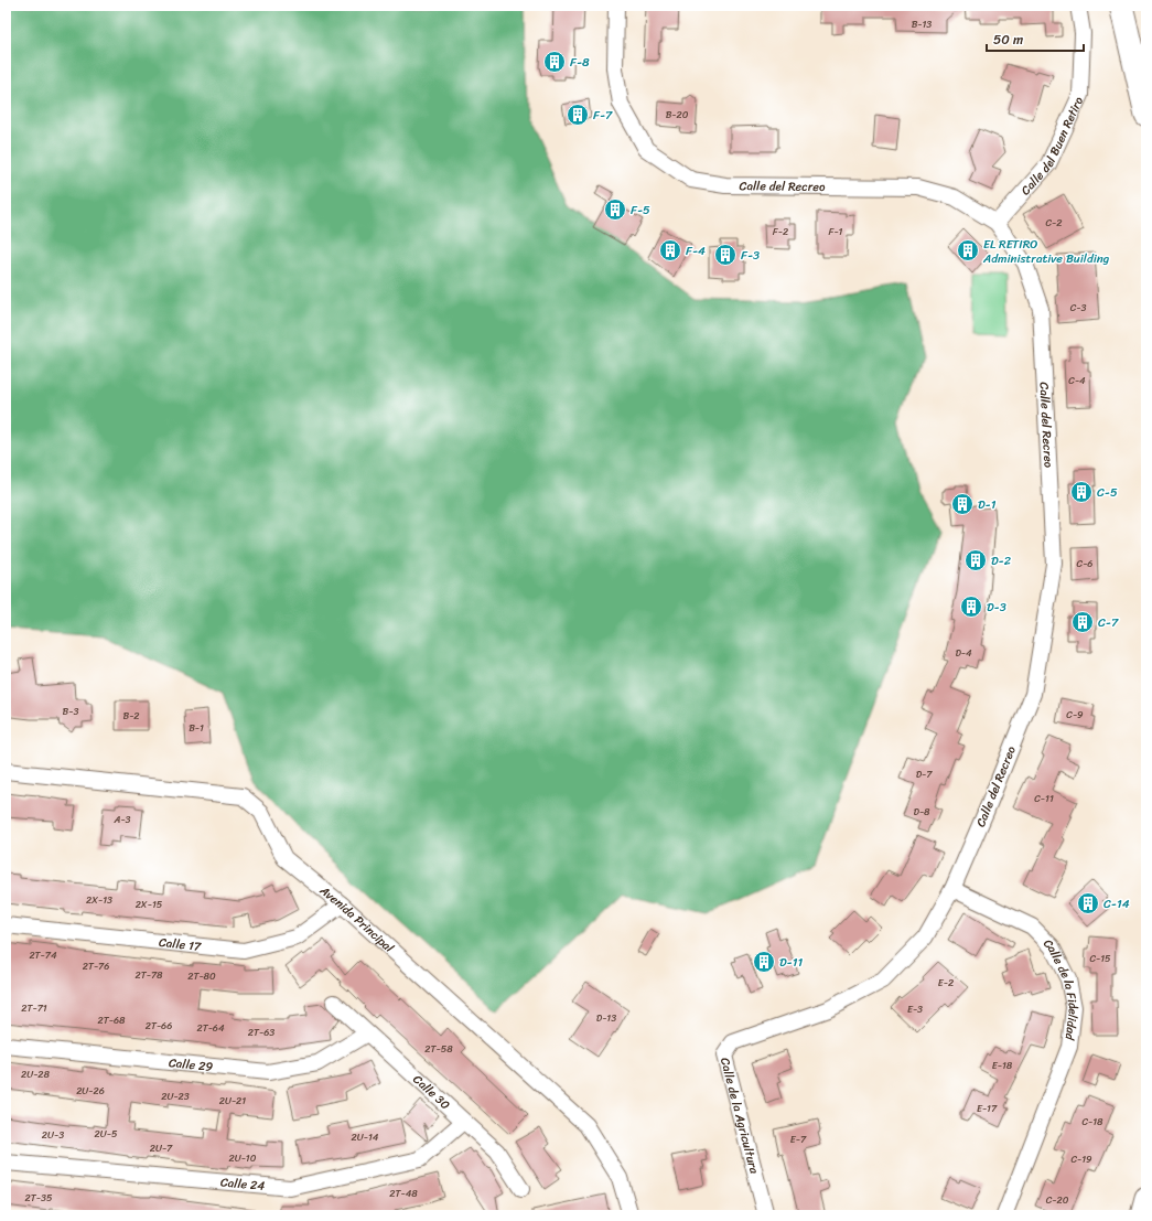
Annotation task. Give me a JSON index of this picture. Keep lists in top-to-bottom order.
{
  "streets": {
    "street": [
      "Calle del Buen Retiro",
      "Calle del Recreo",
      "Avenida Principal",
      "Calle 17",
      "Calle de la Fidelidad",
      "Calle 29",
      "Calle 30",
      "Calle de la Agricultura",
      "Calle 24"
    ]
  },
  "crossings": [
    ["Calle del Buen Retiro", "Calle del Recreo"],
    ["Calle del Recreo", "Calle de la Fidelidad"],
    ["Calle del Recreo", "Calle de la Agricultura"],
    ["Avenida Principal", "Calle 17"],
    ["Calle 29", "Calle 30"],
    ["Calle 30", "Calle 24"]
  ],
  "places": {
    "building": [
      "F-8",
      "F-7",
      "F-5",
      "F-4",
      "EL RETIRO Administrative Building",
      "F-3",
      "C-5",
      "D-1",
      "D-2",
      "D-3",
      "C-7",
      "C-14",
      "D-11"
    ]
  },
  "house_numbers": [
    "B-13",
    "B-20",
    "C-2",
    "F-2",
    "F-1",
    "C-3",
    "C-4",
    "C-6",
    "D-4",
    "B-3",
    "C-9",
    "B-2",
    "B-1",
    "D-7",
    "C-11",
    "D-8",
    "A-3",
    "2X-13",
    "2X-15",
    "2T-74",
    "C-15",
    "2T-76",
    "2T-78",
    "2T-80",
    "E-2",
    "2T-71",
    "E-3",
    "D-13",
    "2T-68",
    "2T-66",
    "2T-64",
    "2T-63",
    "2T-58",
    "E-18",
    "2U-28",
    "2U-26",
    "2U-23",
    "2U-21",
    "E-17",
    "C-18",
    "2U-5",
    "2U-3",
    "2U-14",
    "E-7",
    "2U-7",
    "2U-10",
    "C-19",
    "2T-48",
    "2T-35",
    "C-20"
  ],
  "scale_bar": "50 m"
}
